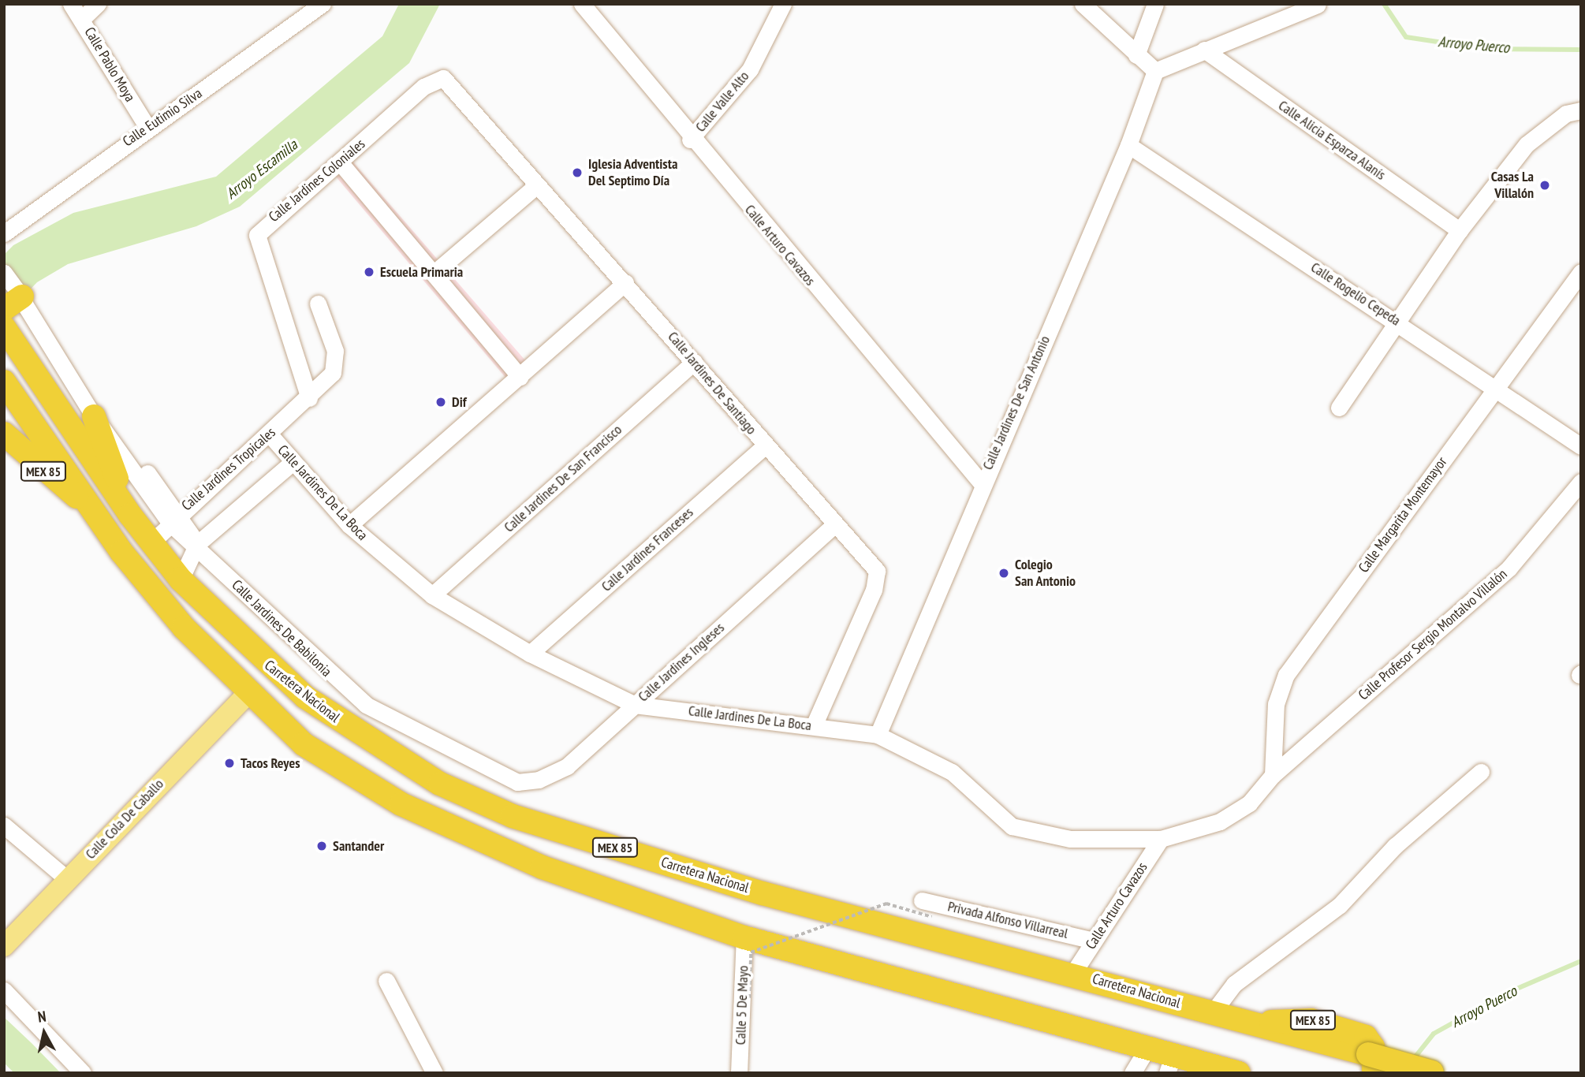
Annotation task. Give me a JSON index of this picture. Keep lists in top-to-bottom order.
{
  "streets": {
    "highway": ["MEX 85", "Carretera Nacional"],
    "main road": ["Calle Cola De Caballo"],
    "street": [
      "Calle Pablo Moya",
      "Calle Valle Alto",
      "Calle Eutimio Silva",
      "Calle Alicia Esparza Alanís",
      "Calle Jardines Coloniales",
      "Calle Arturo Cavazos",
      "Calle Rogelio Cepeda",
      "Calle Jardines De Santiago",
      "Calle Jardines De San Antonio",
      "Calle Jardines Tropicales",
      "Calle Jardines De San Francisco",
      "Calle Jardines De La Boca",
      "Calle Margarita Montemayor",
      "Calle Jardines Franceses",
      "Calle Jardines De Babilonia",
      "Calle Profesor Sergio Montalvo Villalón",
      "Calle Jardines Ingleses",
      "Privada Alfonso Villarreal",
      "Calle 5 De Mayo"
    ]
  },
  "crossings": [
    ["Calle Pablo Moya", "Calle Eutimio Silva"],
    ["Calle Valle Alto", "Calle Arturo Cavazos"],
    ["Calle Jardines Coloniales", "Calle Jardines De Santiago"],
    ["Calle Jardines Coloniales", "Calle Jardines Tropicales"],
    ["Calle Arturo Cavazos", "Calle Jardines De San Antonio"],
    ["Calle Arturo Cavazos", "Calle Jardines De La Boca"],
    ["Calle Arturo Cavazos", "Carretera Nacional"],
    ["Calle Arturo Cavazos", "Privada Alfonso Villarreal"],
    ["Calle Rogelio Cepeda", "Calle Jardines De San Antonio"],
    ["Calle Rogelio Cepeda", "Calle Margarita Montemayor"],
    ["Calle Jardines De Santiago", "Calle Jardines De San Francisco"],
    ["Calle Jardines De Santiago", "Calle Jardines De La Boca"],
    ["Calle Jardines De Santiago", "Calle Jardines Franceses"],
    ["Calle Jardines De Santiago", "Calle Jardines Ingleses"],
    ["Calle Jardines De San Antonio", "Calle Jardines De La Boca"],
    ["Calle Jardines Tropicales", "MEX 85"],
    ["Calle Jardines Tropicales", "Calle Jardines De La Boca"],
    ["Calle Jardines Tropicales", "Calle Jardines De Babilonia"],
    ["Calle Jardines Tropicales", "Carretera Nacional"],
    ["MEX 85", "Calle Jardines De Babilonia"],
    ["MEX 85", "Carretera Nacional"],
    ["MEX 85", "Calle Cola De Caballo"],
    ["MEX 85", "Calle 5 De Mayo"],
    ["Calle Jardines De San Francisco", "Calle Jardines De La Boca"],
    ["Calle Jardines De La Boca", "Calle Margarita Montemayor"],
    ["Calle Jardines De La Boca", "Calle Jardines Franceses"],
    ["Calle Jardines De La Boca", "Calle Profesor Sergio Montalvo Villalón"],
    ["Calle Jardines De La Boca", "Calle Jardines Ingleses"],
    ["Calle Margarita Montemayor", "Calle Profesor Sergio Montalvo Villalón"],
    ["Calle Jardines De Babilonia", "Calle Jardines Ingleses"]
  ],
  "water": ["Arroyo Puerco", "Arroyo Escamilla"],
  "places": [
    "Iglesia Adventista Del Septimo Día",
    "Casas La Villalón",
    "Escuela Primaria",
    "Dif",
    "Colegio San Antonio",
    "Tacos Reyes",
    "Santander"
  ],
  "north": "top"
}
